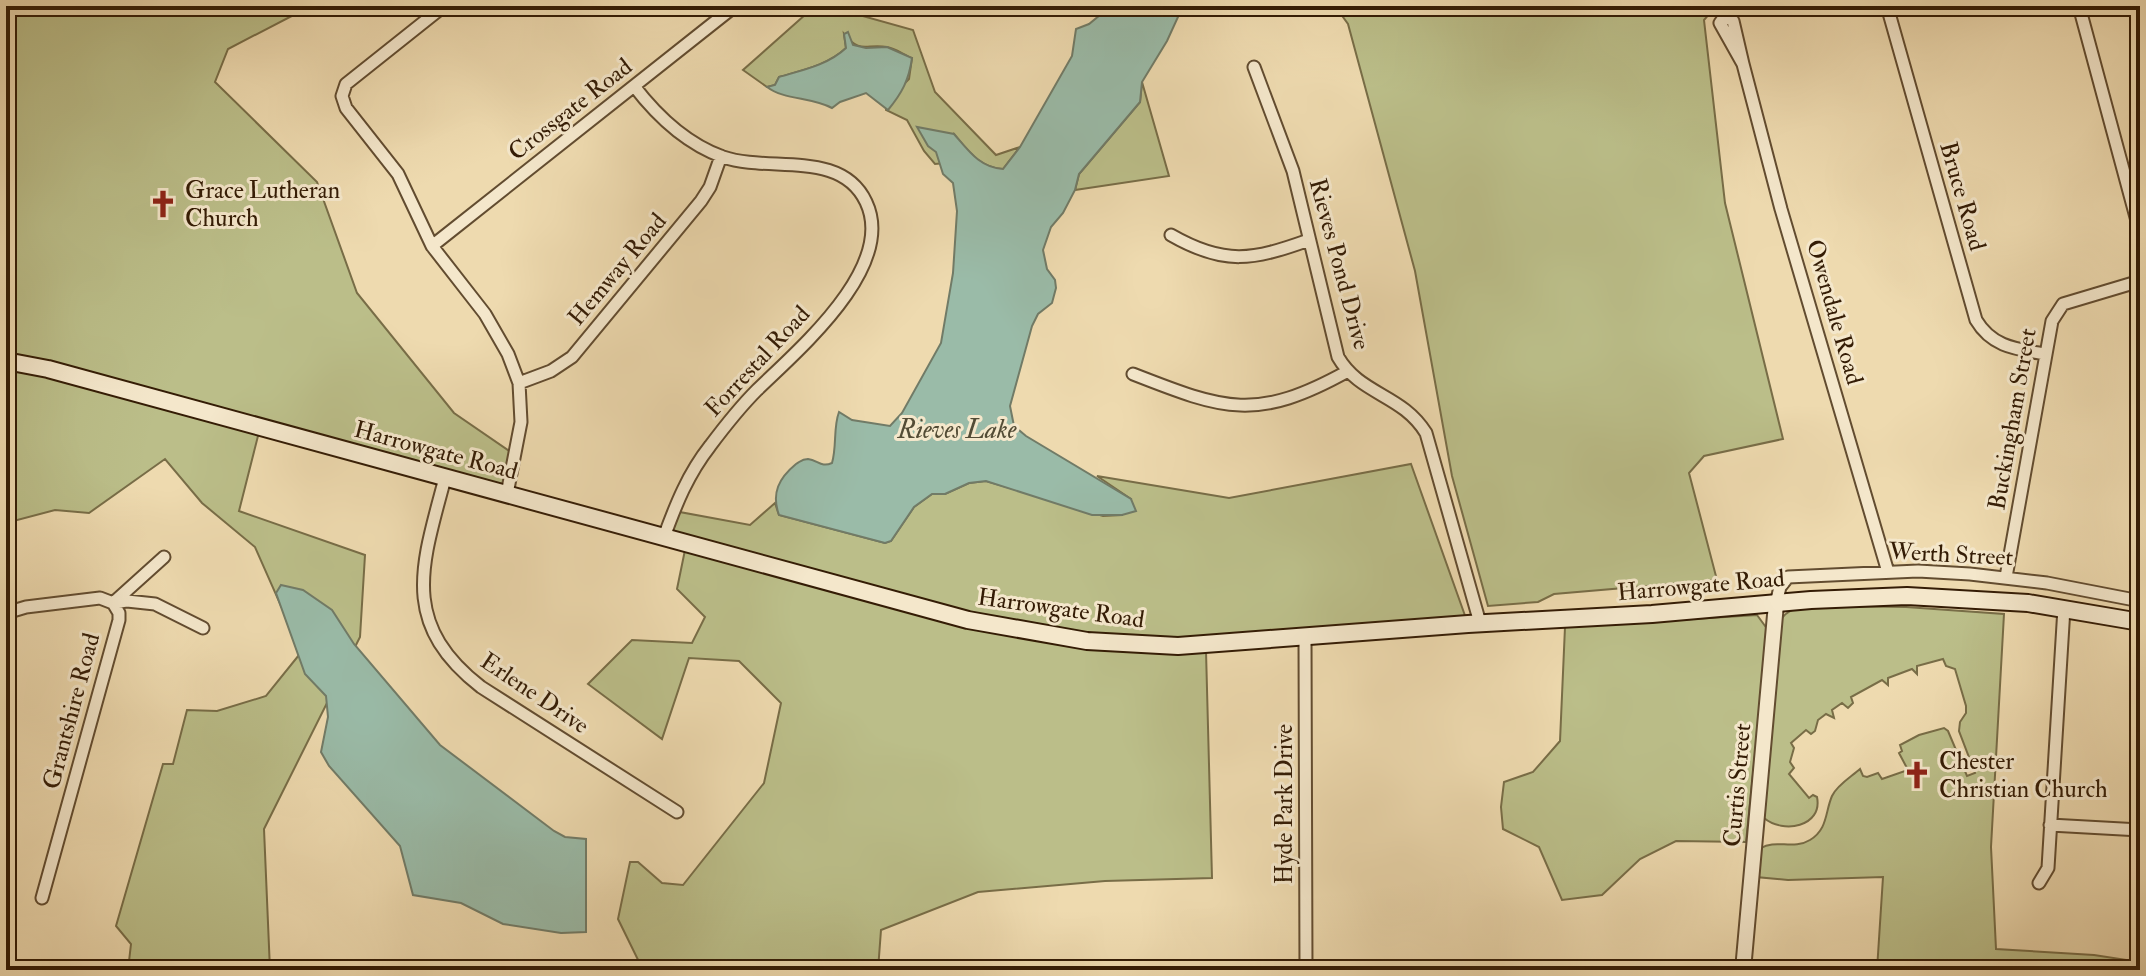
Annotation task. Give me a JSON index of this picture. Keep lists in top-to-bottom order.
{
  "streets": {
    "main road": ["Harrowgate Road"],
    "street": [
      "Crossgate Road",
      "Bruce Road",
      "Rieves Pond Drive",
      "Hemway Road",
      "Owendale Road",
      "Forrestal Road",
      "Buckingham Street",
      "Werth Street",
      "Erlene Drive",
      "Grantshire Road",
      "Curtis Street",
      "Hyde Park Drive"
    ]
  },
  "crossings": [
    ["Bruce Road", "Buckingham Street"],
    ["Rieves Pond Drive", "Harrowgate Road"],
    ["Hemway Road", "Forrestal Road"],
    ["Owendale Road", "Werth Street"],
    ["Forrestal Road", "Harrowgate Road"],
    ["Buckingham Street", "Werth Street"],
    ["Harrowgate Road", "Werth Street"],
    ["Harrowgate Road", "Erlene Drive"],
    ["Harrowgate Road", "Curtis Street"],
    ["Harrowgate Road", "Hyde Park Drive"],
    ["Werth Street", "Curtis Street"]
  ],
  "water": ["Rieves Lake"],
  "places": {
    "church": ["Grace Lutheran Church", "Chester Christian Church"]
  }
}
